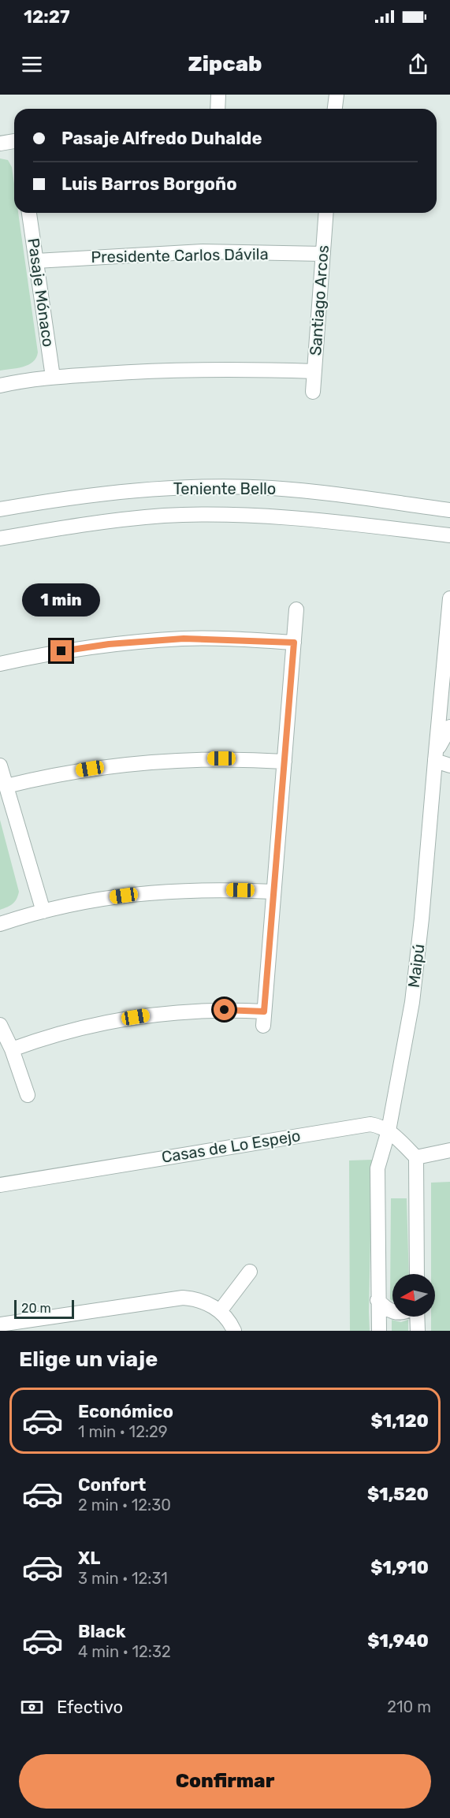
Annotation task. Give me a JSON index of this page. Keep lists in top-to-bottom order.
{
  "streets": {
    "street": [
      "Presidente Carlos Dávila",
      "Pasaje Mónaco",
      "Santiago Arcos",
      "Teniente Bello",
      "Maipú",
      "Casas de Lo Espejo"
    ]
  },
  "crossings": [
    ["Presidente Carlos Dávila", "Pasaje Mónaco"],
    ["Presidente Carlos Dávila", "Santiago Arcos"],
    ["Maipú", "Casas de Lo Espejo"]
  ],
  "scale_bar": "20 m",
  "north": "left",
  "page": {
    "status": "12:27",
    "header": "Zipcab",
    "banner": ["Pasaje Alfredo Duhalde", "Luis Barros Borgoño"],
    "bubble": "1 min",
    "scale": "20 m",
    "heading": "Elige un viaje",
    "list": [
      {
        "name": "Económico",
        "note": "1 min · 12:29",
        "value": "$1,120"
      },
      {
        "name": "Confort",
        "note": "2 min · 12:30",
        "value": "$1,520"
      },
      {
        "name": "XL",
        "note": "3 min · 12:31",
        "value": "$1,910"
      },
      {
        "name": "Black",
        "note": "4 min · 12:32",
        "value": "$1,940"
      }
    ],
    "pay": ["Efectivo", "210 m"],
    "buttons": "Confirmar"
  }
}
